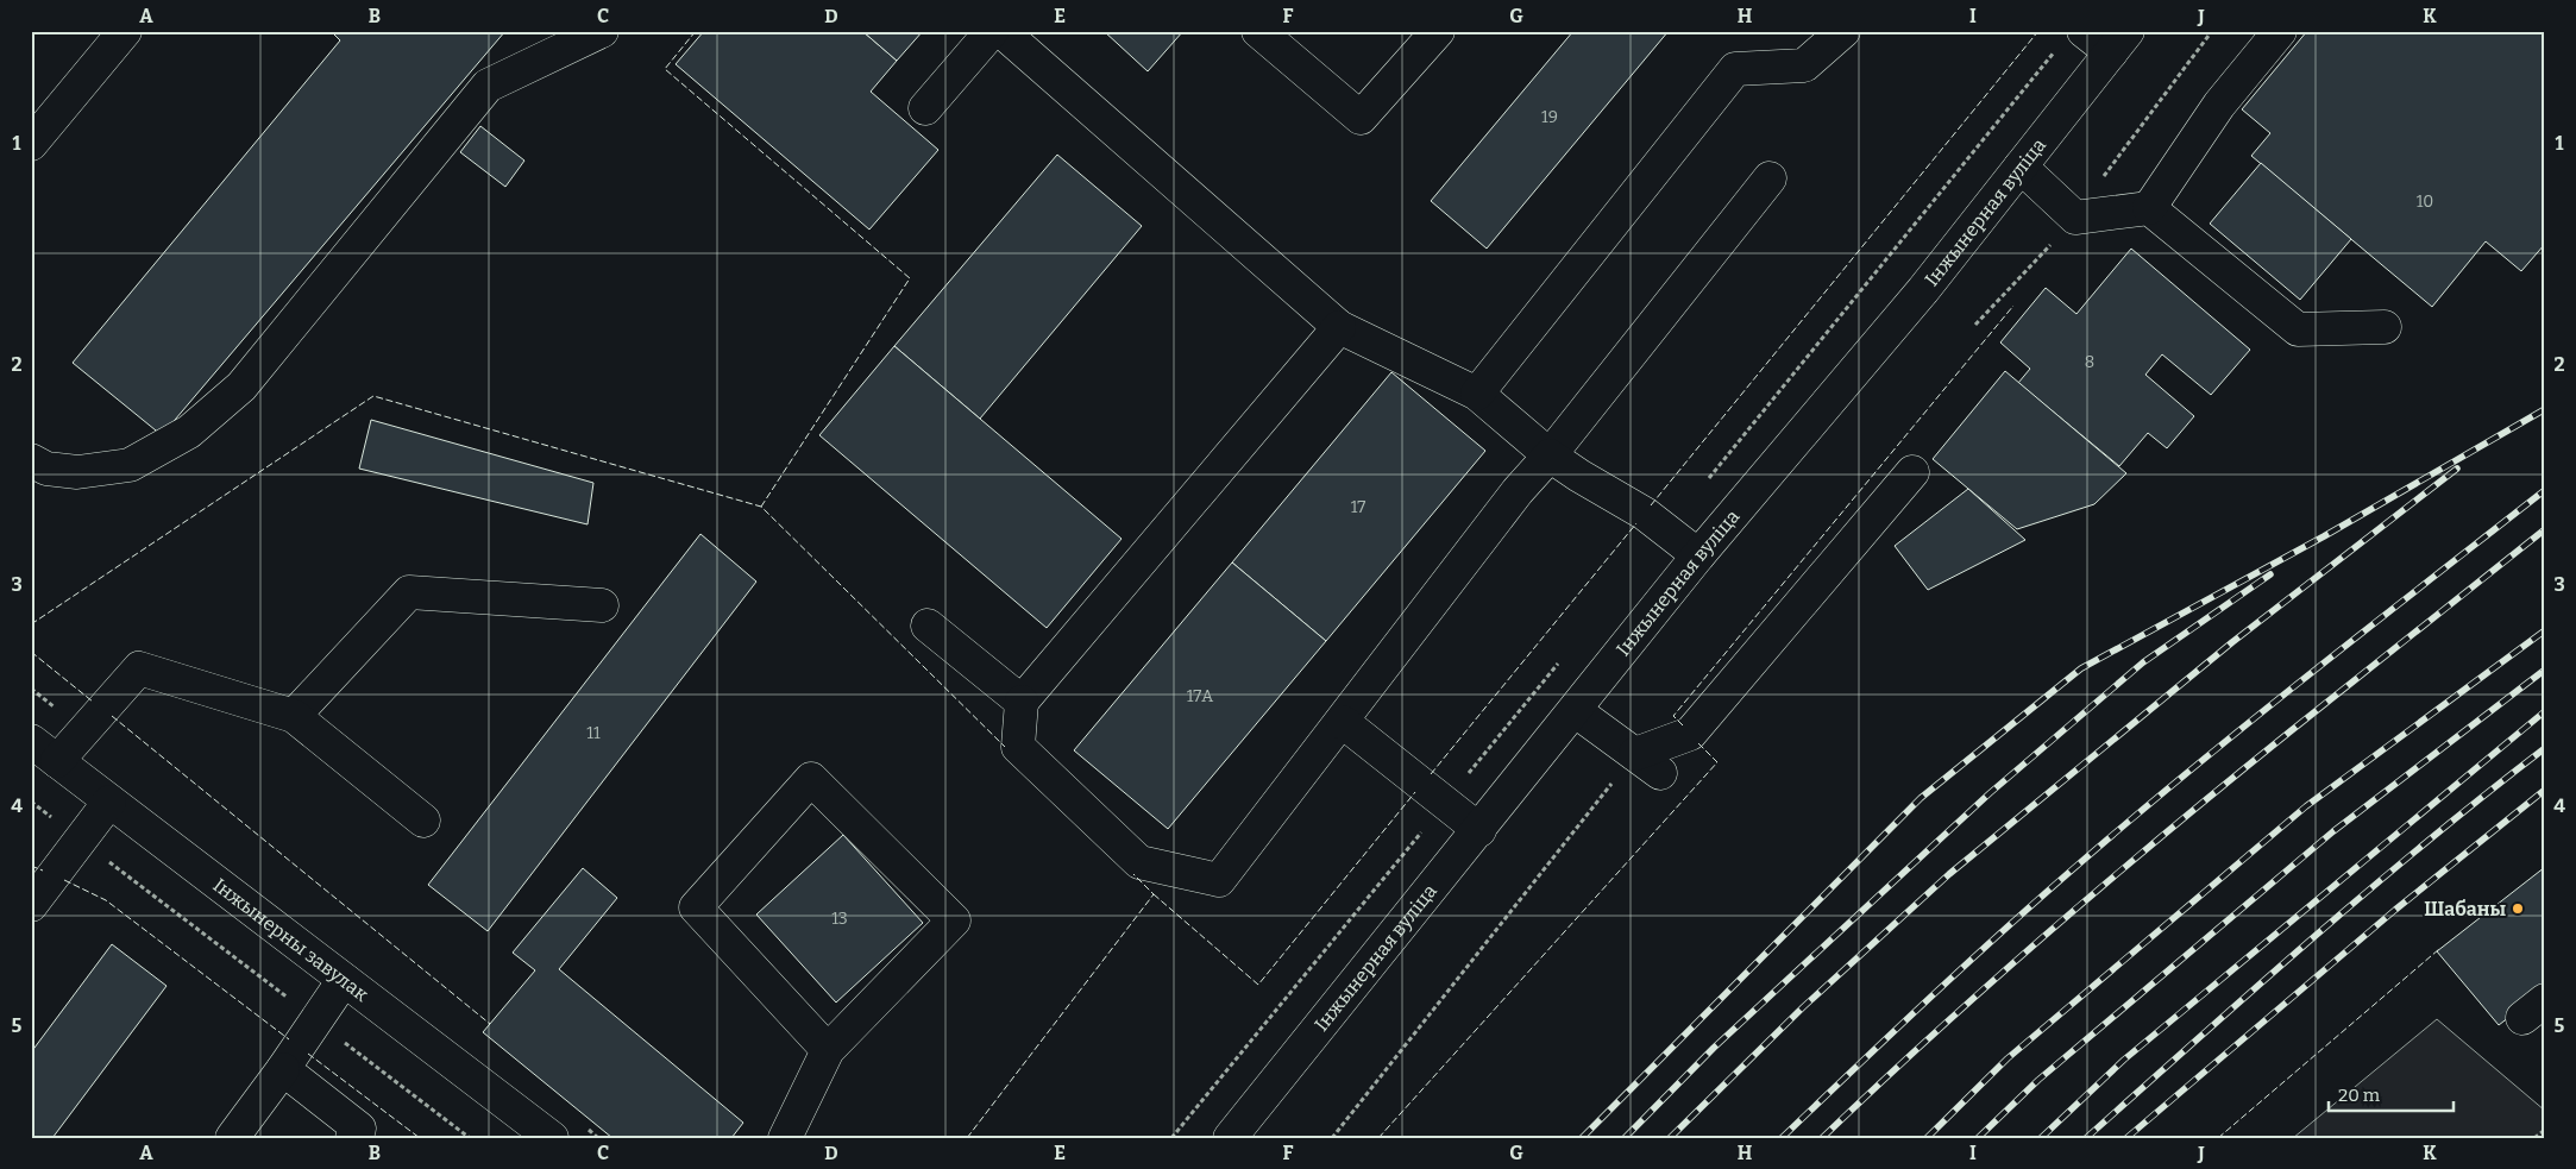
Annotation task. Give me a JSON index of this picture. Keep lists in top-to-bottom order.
{
  "streets": {
    "street": ["Інжынерная вуліца", "Інжынерны завулак"]
  },
  "places": ["Шабаны"],
  "house_numbers": [
    "19",
    "10",
    "8",
    "17",
    "17А",
    "11",
    "13"
  ],
  "scale_bar": "20 m",
  "grid": {
    "columns": [
      "A",
      "B",
      "C",
      "D",
      "E",
      "F",
      "G",
      "H",
      "I",
      "J",
      "K"
    ],
    "rows": [
      "1",
      "2",
      "3",
      "4",
      "5"
    ]
  }
}
